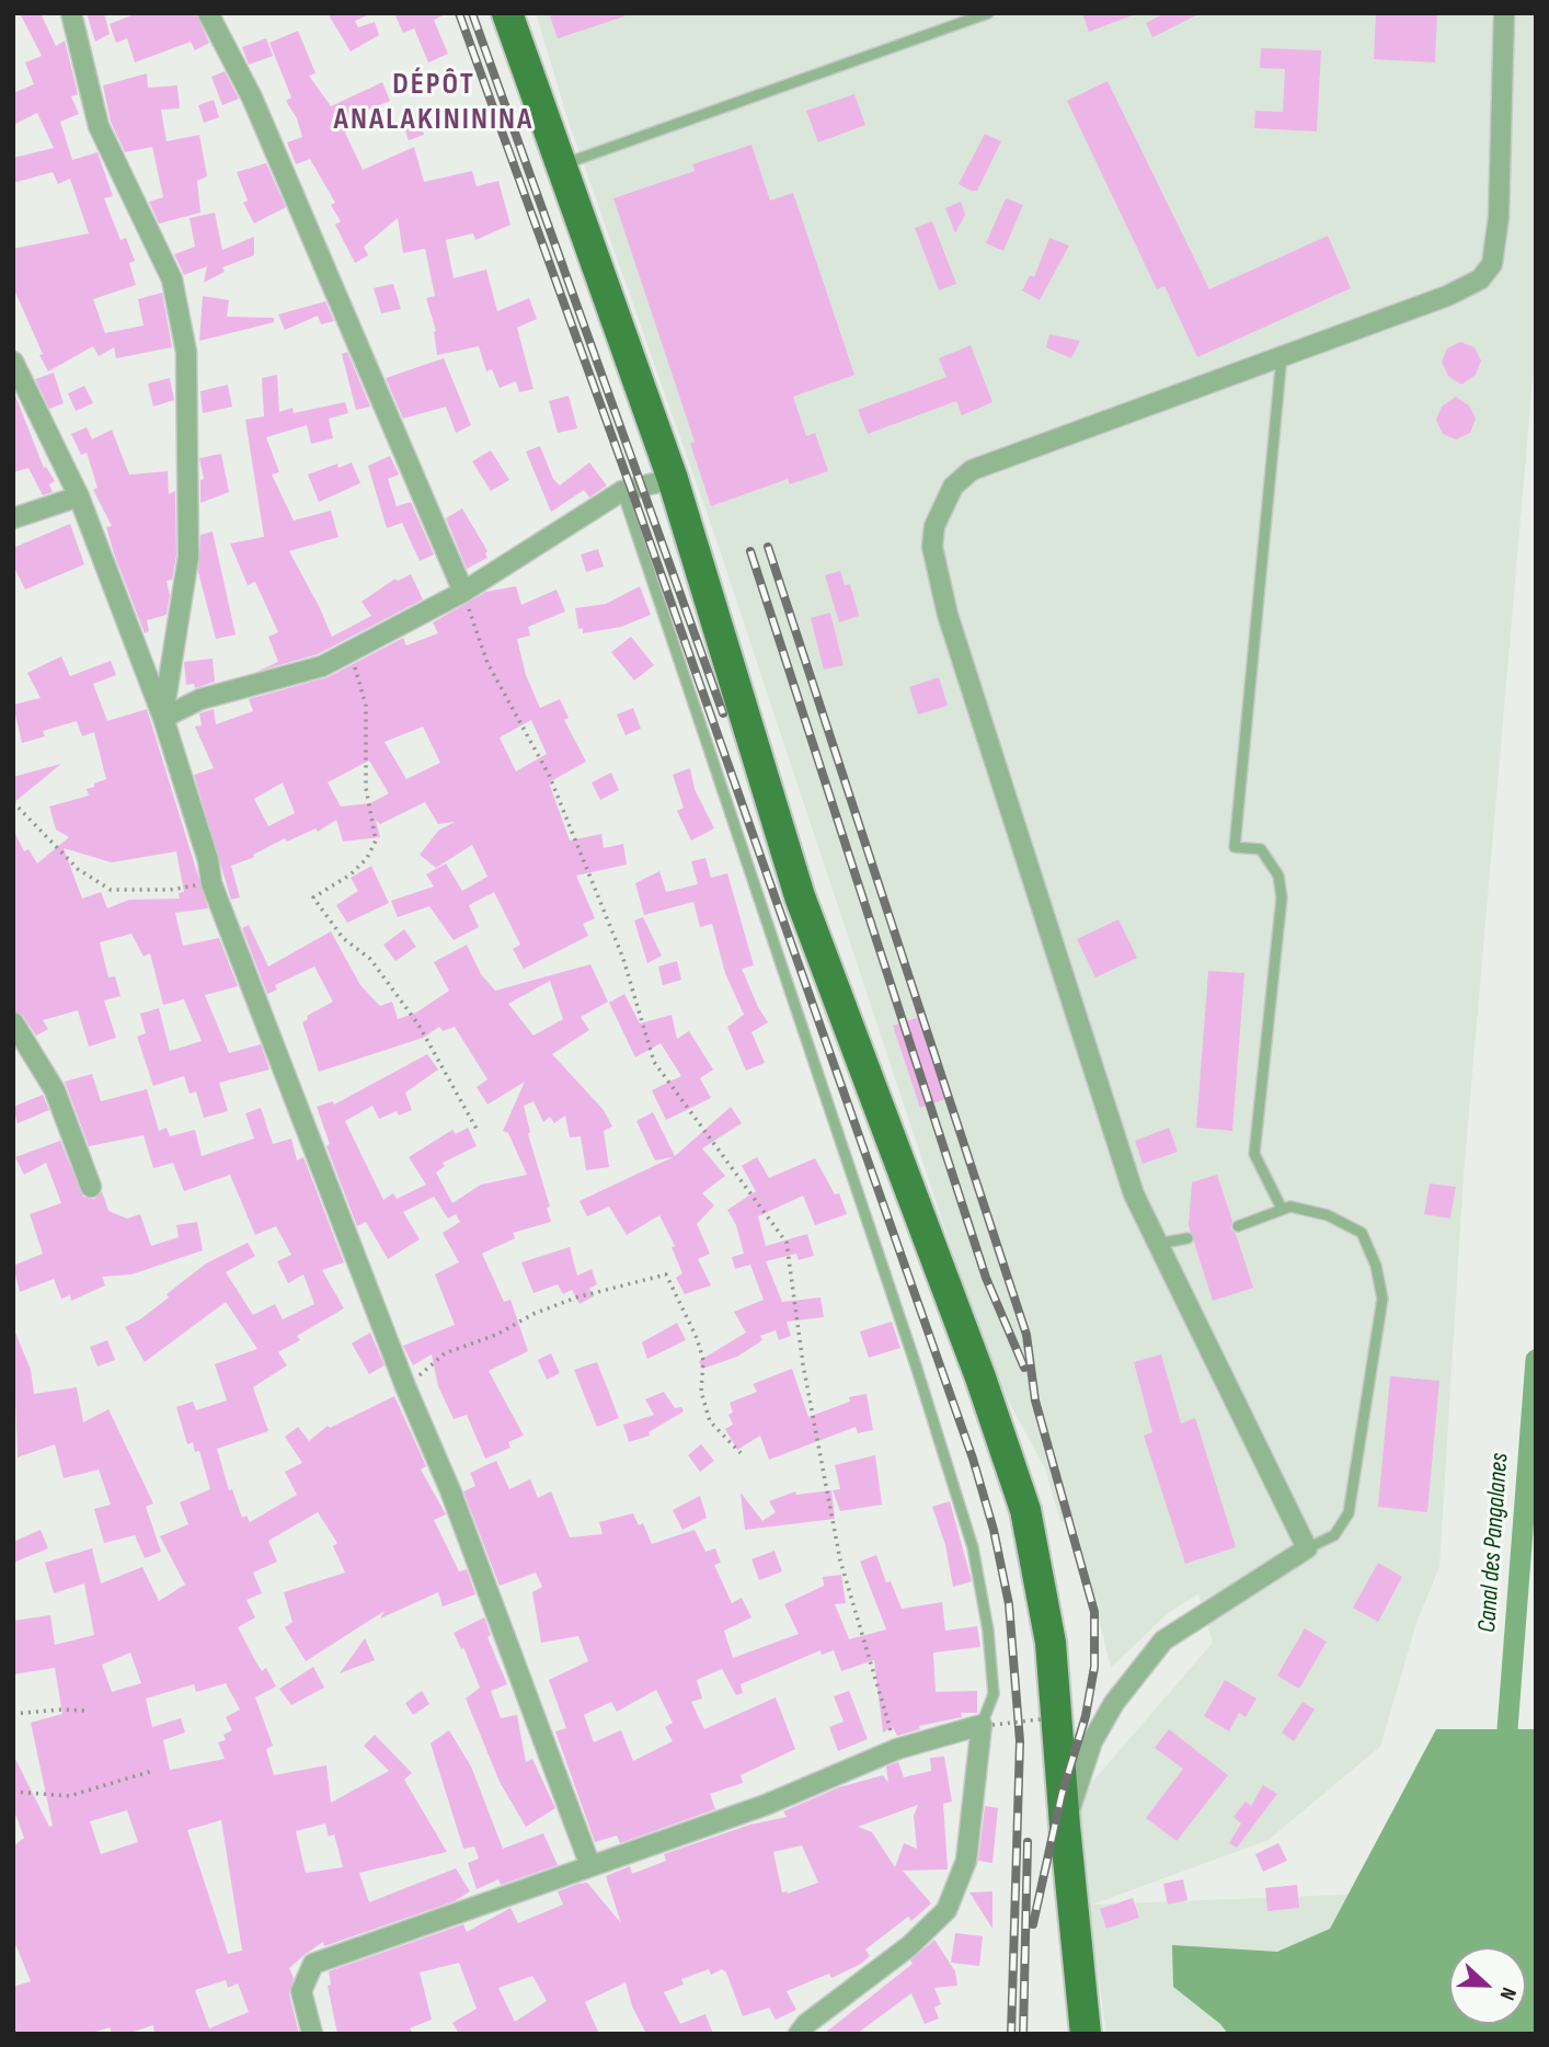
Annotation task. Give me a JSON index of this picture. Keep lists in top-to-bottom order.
{
  "districts": ["DÉPÔT ANALAKINININA"],
  "water": ["Canal des Pangalanes"],
  "north": "right"
}
